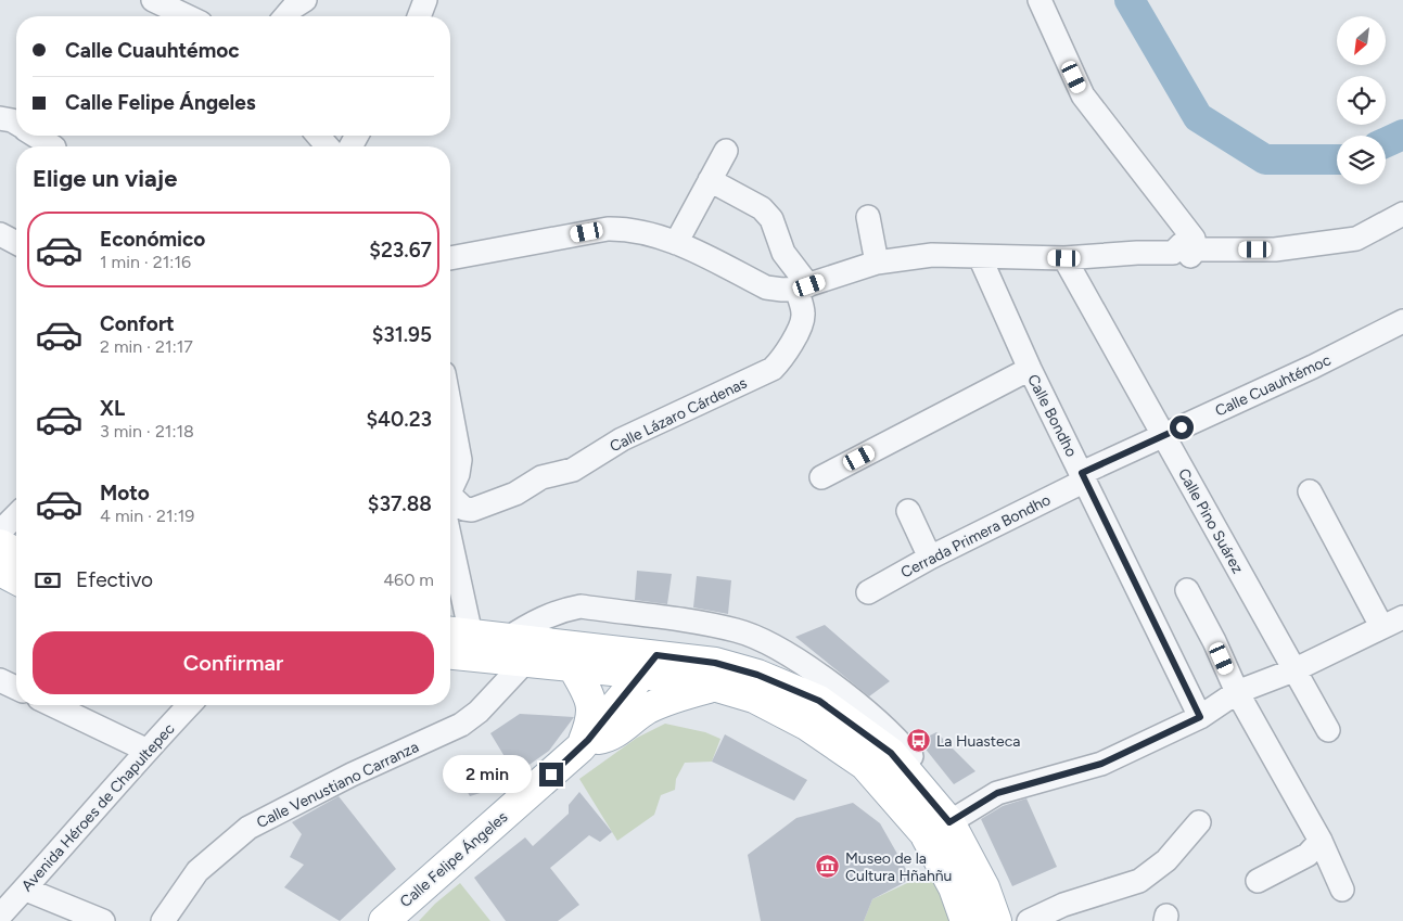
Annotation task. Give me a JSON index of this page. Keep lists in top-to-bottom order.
{
  "streets": {
    "main road": ["Calle Felipe Ángeles"],
    "street": [
      "Calle Cuauhtémoc",
      "Calle Lázaro Cárdenas",
      "Calle Bondho",
      "Calle Pino Suárez",
      "Cerrada Primera Bondho",
      "Calle Venustiano Carranza",
      "Avenida Héroes de Chapultepec"
    ]
  },
  "crossings": [
    ["Calle Cuauhtémoc", "Calle Bondho"],
    ["Calle Cuauhtémoc", "Calle Pino Suárez"],
    ["Calle Cuauhtémoc", "Cerrada Primera Bondho"],
    ["Calle Bondho", "Cerrada Primera Bondho"]
  ],
  "places": {
    "bus stop": ["La Huasteca"],
    "museum": ["Museo de la Cultura Hñahñu"]
  },
  "north": "bottom left",
  "page": {
    "banner": ["Calle Cuauhtémoc", "Calle Felipe Ángeles"],
    "heading": "Elige un viaje",
    "list": [
      {
        "name": "Económico",
        "note": "1 min · 21:16",
        "value": "$23.67"
      },
      {
        "name": "Confort",
        "note": "2 min · 21:17",
        "value": "$31.95"
      },
      {
        "name": "XL",
        "note": "3 min · 21:18",
        "value": "$40.23"
      },
      {
        "name": "Moto",
        "note": "4 min · 21:19",
        "value": "$37.88"
      }
    ],
    "pay": ["Efectivo", "460 m"],
    "buttons": "Confirmar",
    "bubble": "2 min"
  }
}
